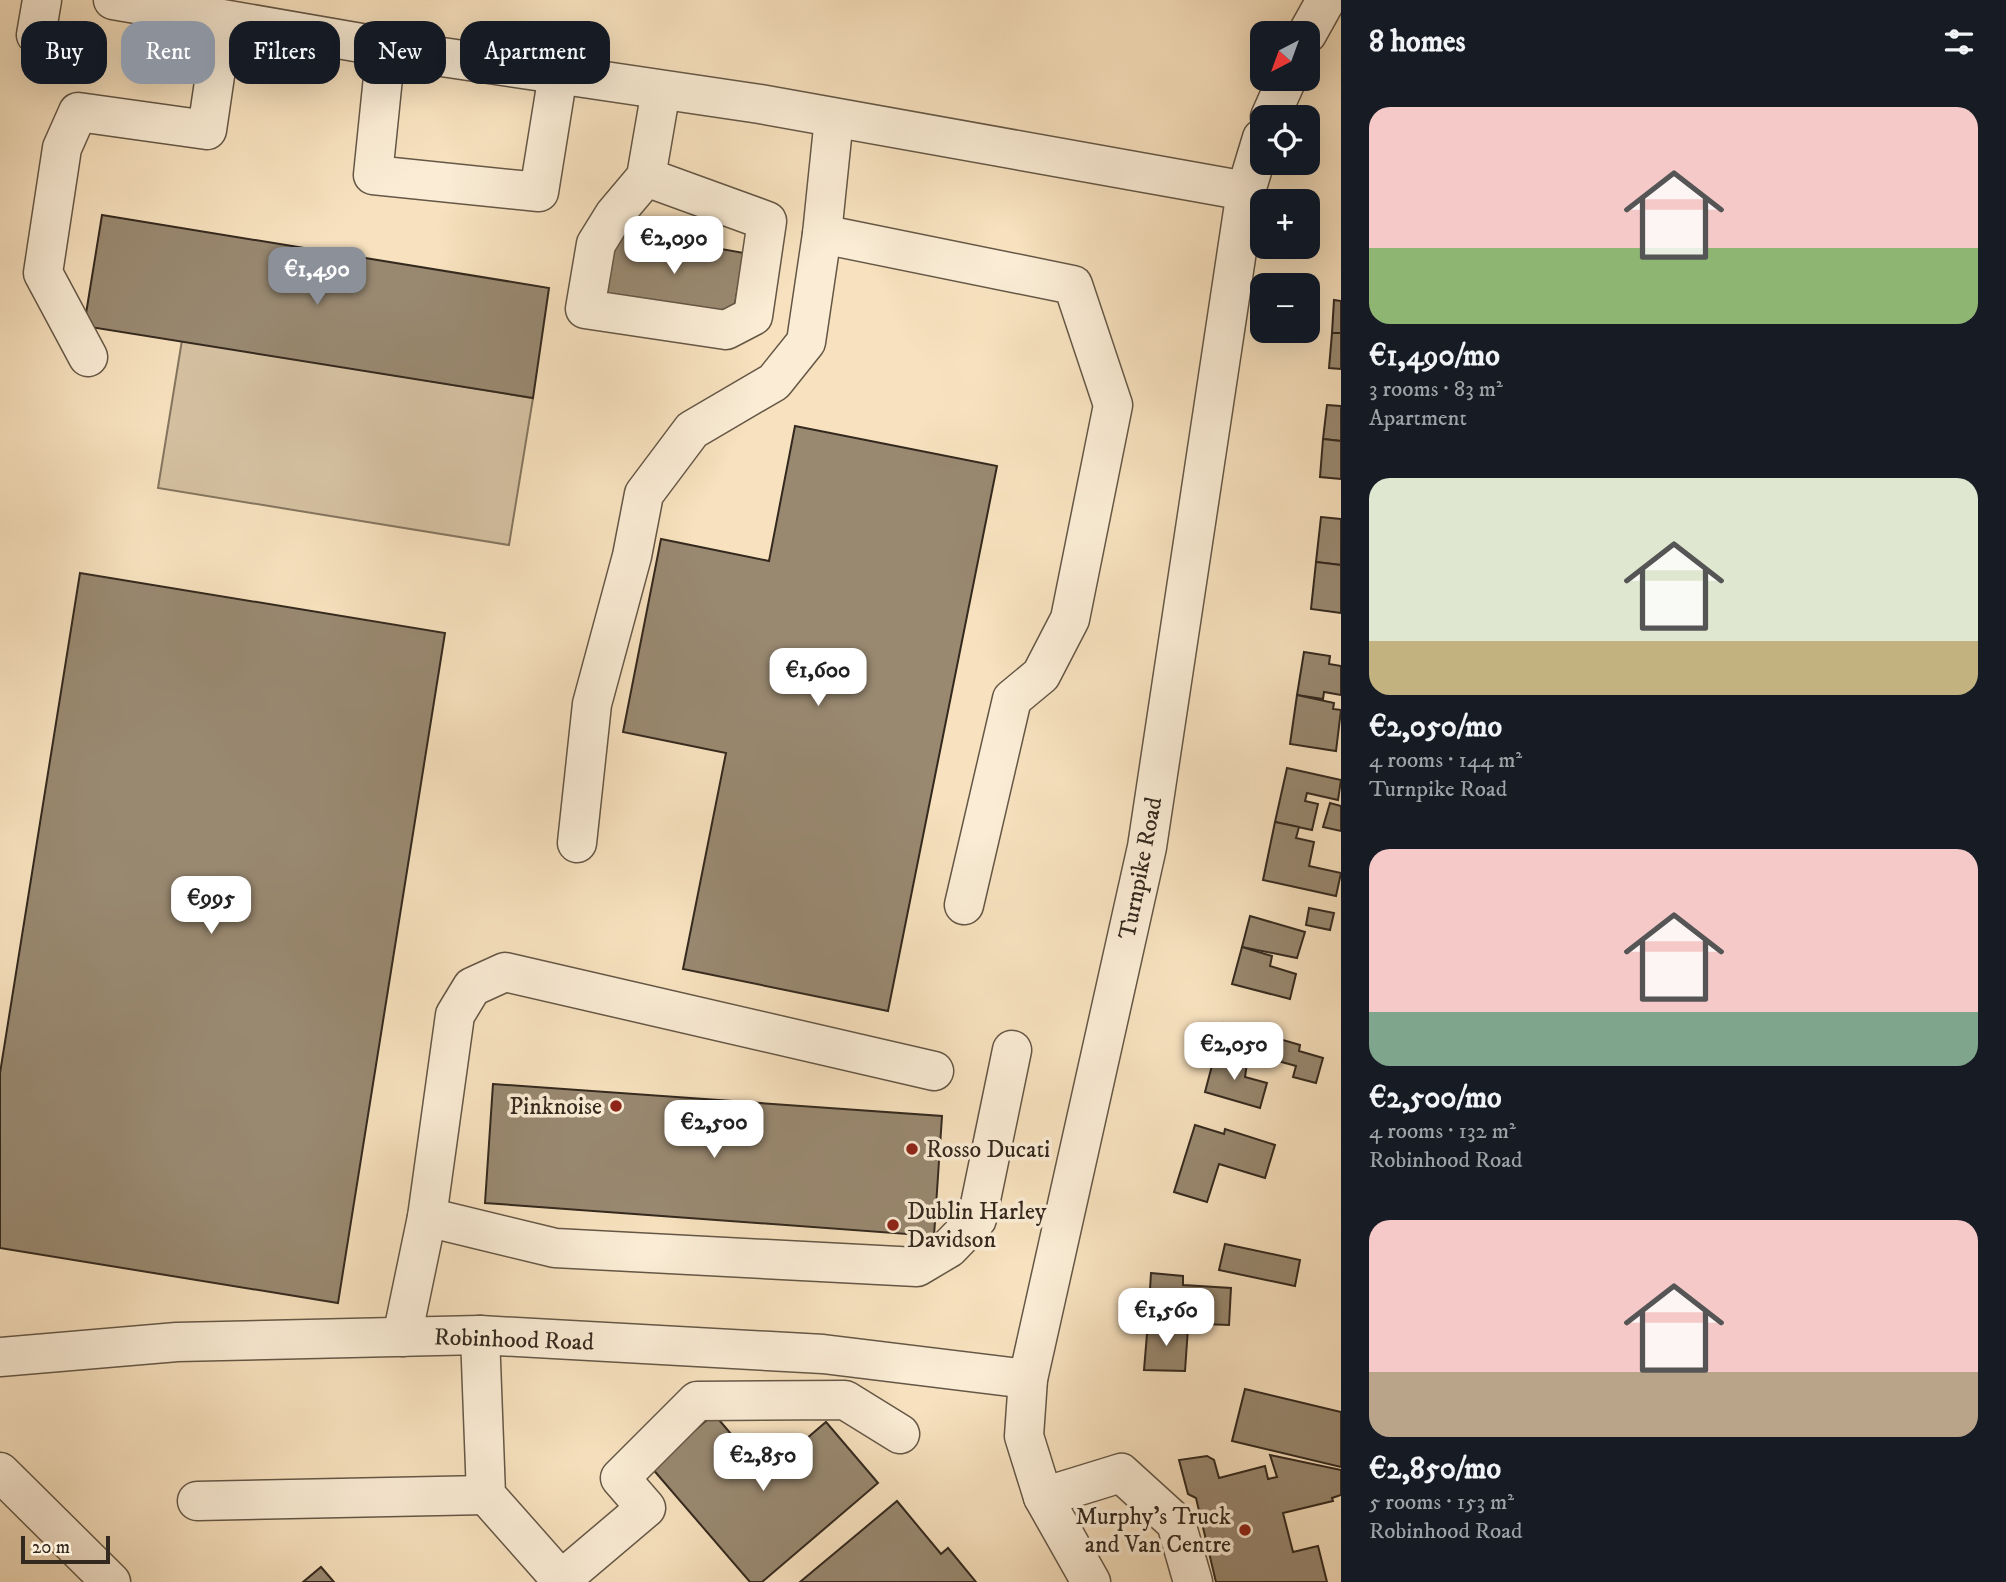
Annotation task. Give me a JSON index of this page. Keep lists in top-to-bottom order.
{
  "streets": {
    "street": ["Turnpike Road", "Robinhood Road"]
  },
  "crossings": [
    ["Turnpike Road", "Robinhood Road"]
  ],
  "places": [
    "Pinknoise",
    "Rosso Ducati",
    "Dublin Harley Davidson",
    "Murphy's Truck and Van Centre"
  ],
  "scale_bar": "20 m",
  "north": "bottom left",
  "page": {
    "heading": "8 homes",
    "map_buttons": ["+", "−"],
    "chip": [
      "Buy",
      "Rent",
      "Filters",
      "New",
      "Apartment"
    ],
    "list": [
      {
        "name": "€1,490/mo",
        "note": "3 rooms · 83 m² · Apartment"
      },
      {
        "name": "€2,050/mo",
        "note": "4 rooms · 144 m² · Turnpike Road"
      },
      {
        "name": "€2,500/mo",
        "note": "4 rooms · 132 m² · Robinhood Road"
      },
      {
        "name": "€2,850/mo",
        "note": "5 rooms · 153 m² · Robinhood Road"
      }
    ],
    "price": [
      "€2,090",
      "€1,490",
      "€1,600",
      "€995",
      "€2,050",
      "€2,500",
      "€1,560",
      "€2,850"
    ],
    "scale": "20 m"
  }
}
